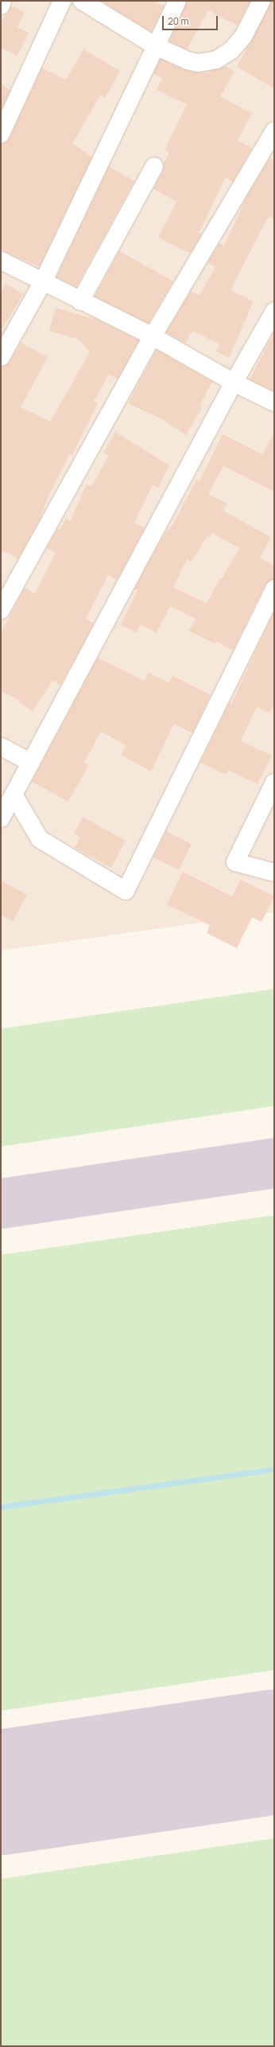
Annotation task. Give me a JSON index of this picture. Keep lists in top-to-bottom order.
{
  "scale_bar": "20 m"
}
